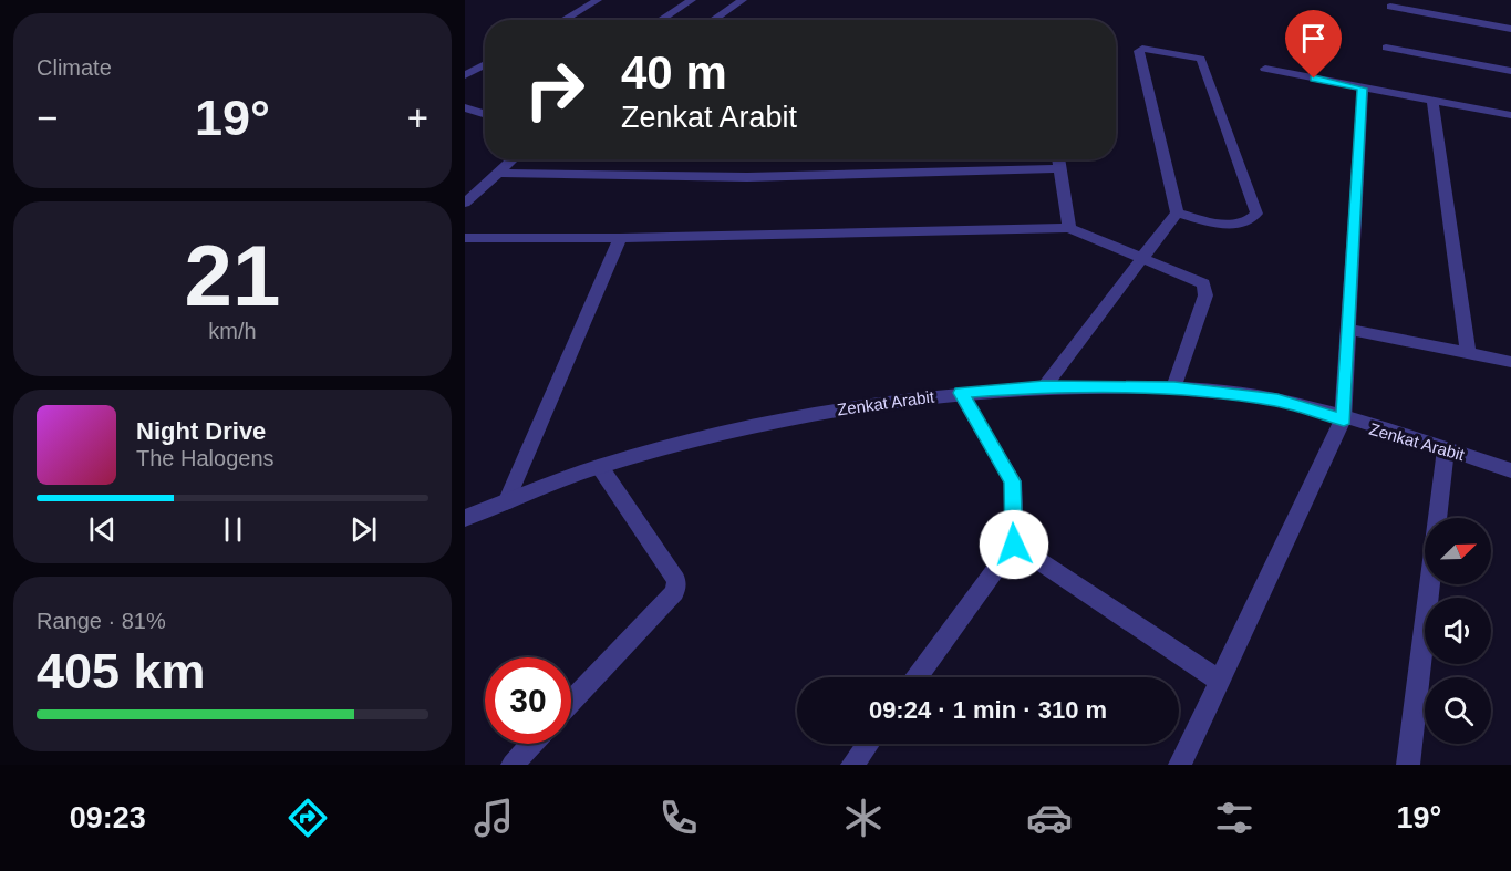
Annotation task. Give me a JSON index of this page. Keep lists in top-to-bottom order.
{
  "streets": {
    "street": ["Zenkat Arabit"]
  },
  "north": "top right",
  "page": {
    "tile": [
      "Climate",
      ["21", "km/h"],
      ["Range · 81%", "405 km"]
    ],
    "turn": ["40 m", "Zenkat Arabit"],
    "heat": ["−", "19°", "+"],
    "song": ["Night Drive", "The Halogens"],
    "limit": "30",
    "trip": "09:24 · 1 min · 310 m",
    "tabs": ["09:23", "19°"]
  }
}
